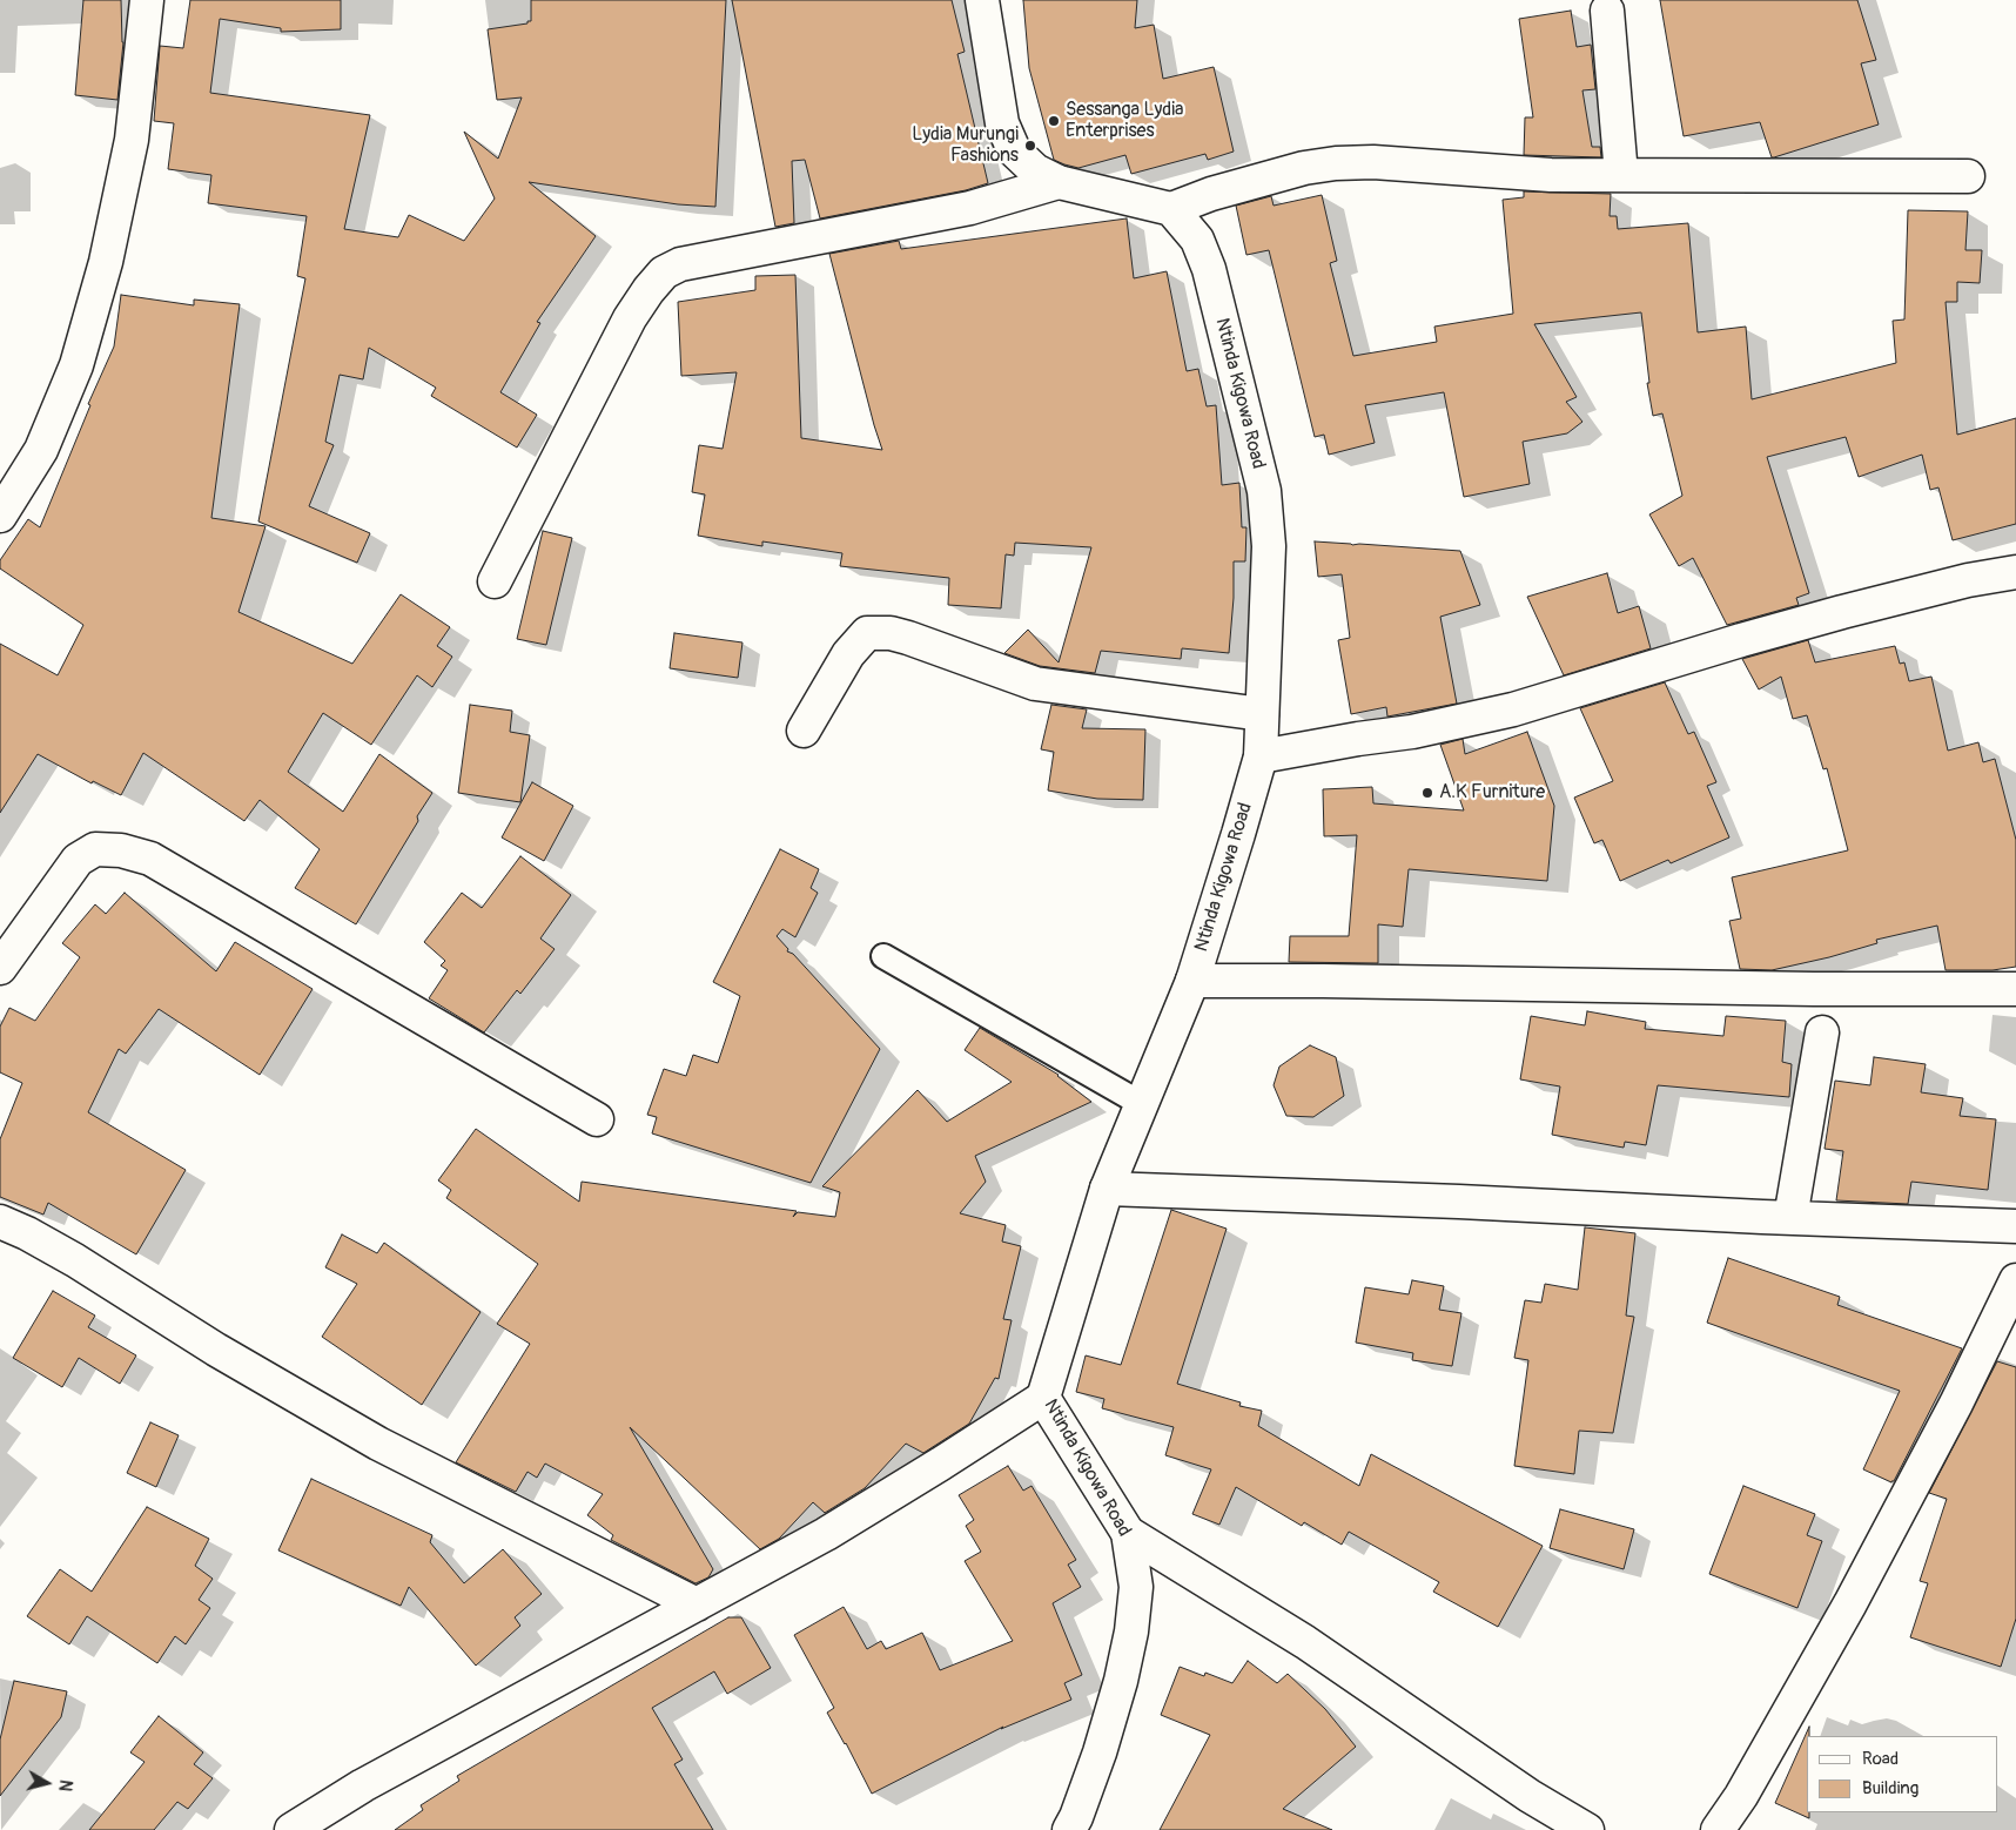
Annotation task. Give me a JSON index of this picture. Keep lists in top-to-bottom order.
{
  "streets": {
    "street": ["Ntinda Kigowa Road"]
  },
  "places": ["Sessanga Lydia Enterprises", "Lydia Murungi Fashions", "A.K Furniture"],
  "legend": ["Road", "Building"],
  "north": "right"
}
